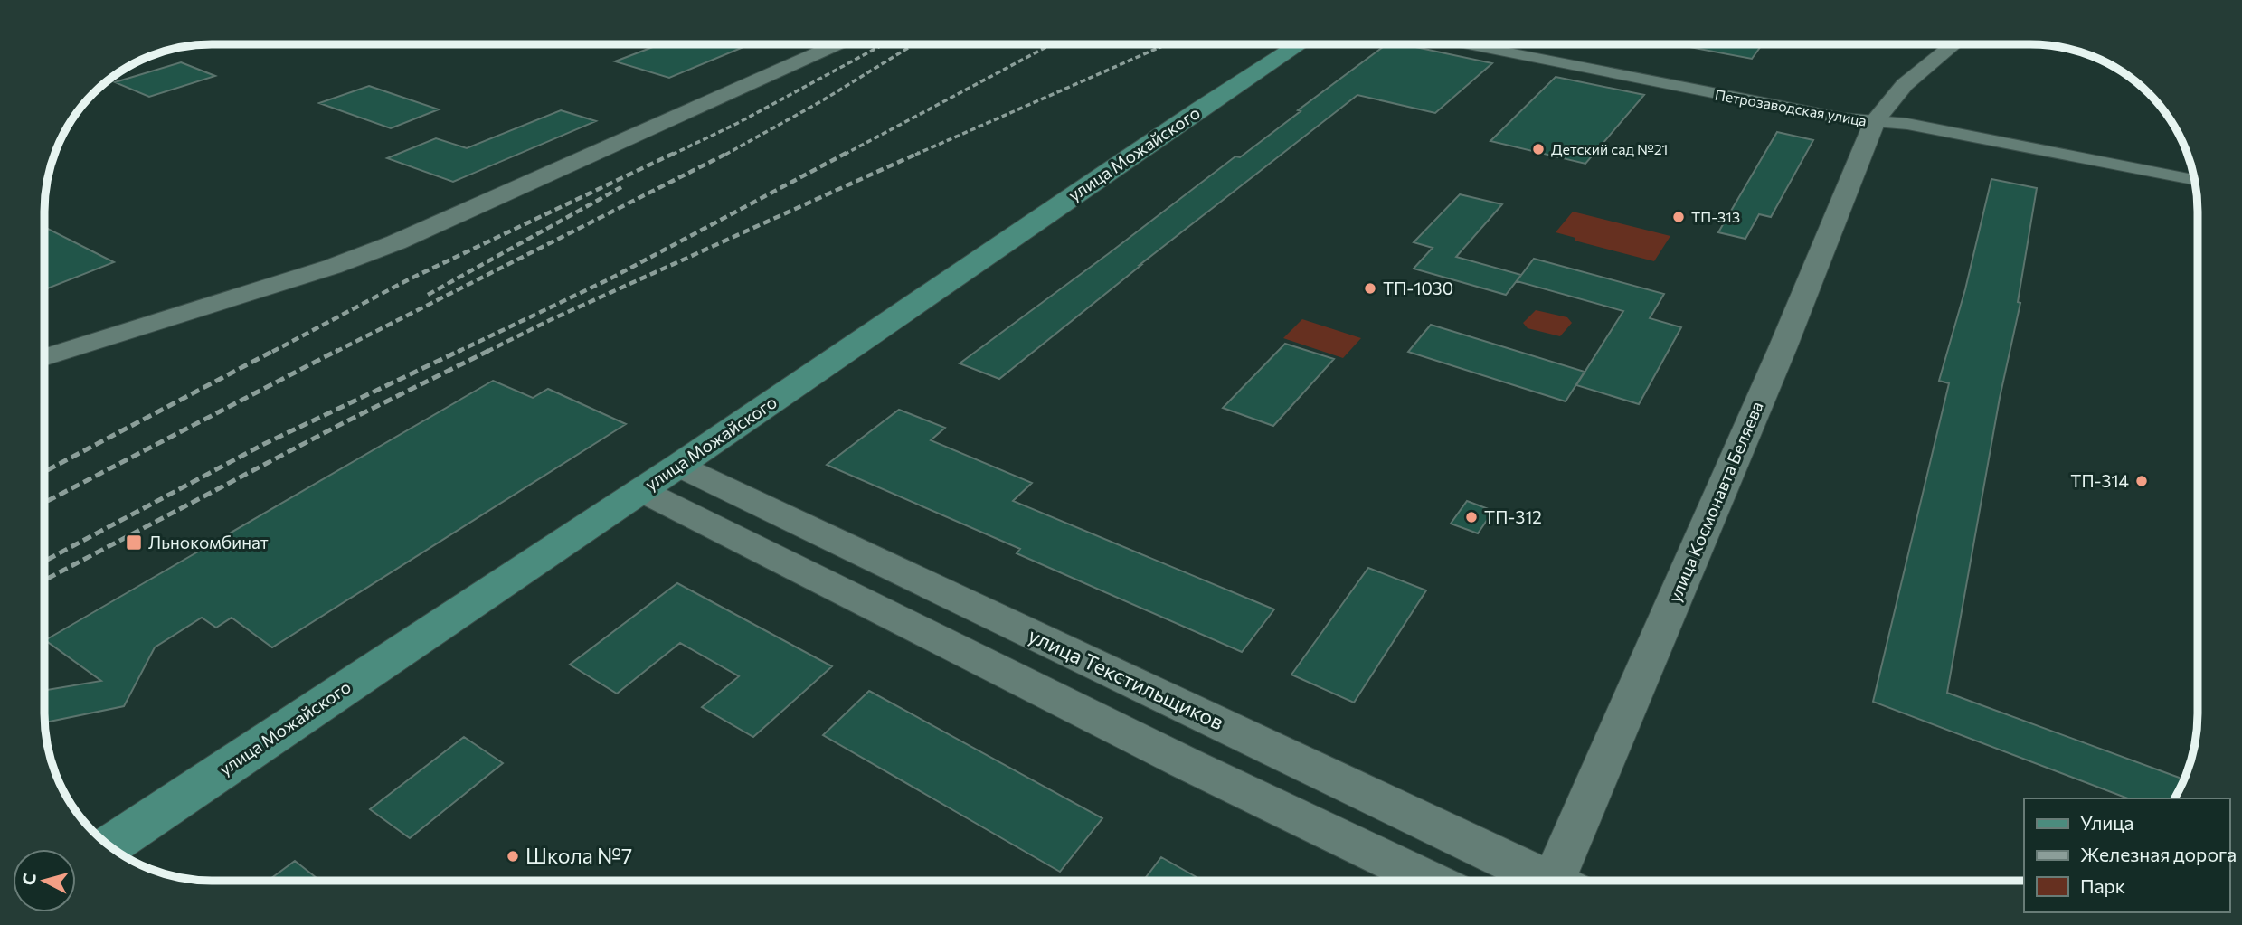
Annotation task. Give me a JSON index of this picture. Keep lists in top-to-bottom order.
{
  "streets": {
    "main road": ["улица Можайского"],
    "street": ["Петрозаводская улица", "улица Космонавта Беляева", "улица Текстильщиков"]
  },
  "crossings": [
    ["Петрозаводская улица", "улица Космонавта Беляева"],
    ["улица Можайского", "улица Текстильщиков"]
  ],
  "places": {
    "other": [
      "Детский сад №21",
      "ТП-313",
      "ТП-1030",
      "ТП-314",
      "ТП-312",
      "Школа №7"
    ],
    "transit": ["Льнокомбинат"]
  },
  "legend": ["Улица", "Железная дорога", "Парк"],
  "north": "left"
}
